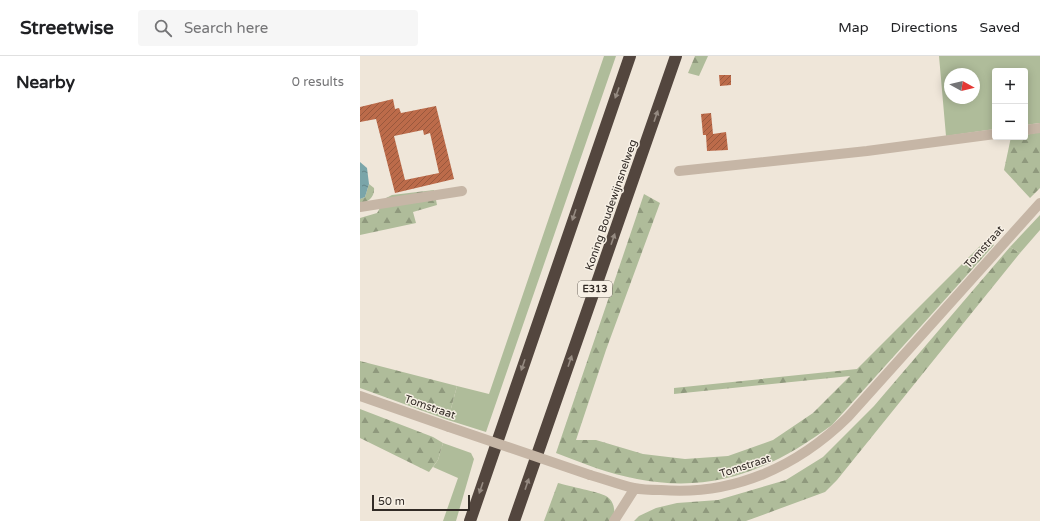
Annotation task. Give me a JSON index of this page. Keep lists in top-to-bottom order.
{
  "streets": {
    "highway": ["Koning Boudewijnsnelweg", "E313"],
    "street": ["Tomstraat"]
  },
  "scale_bar": "50 m",
  "north": "right",
  "page": {
    "header": "Streetwise",
    "search": "Search here",
    "nav": ["Map", "Directions", "Saved"],
    "heading": ["Nearby", "0 results"],
    "map_buttons": ["+", "−"],
    "scale": "50 m"
  }
}
